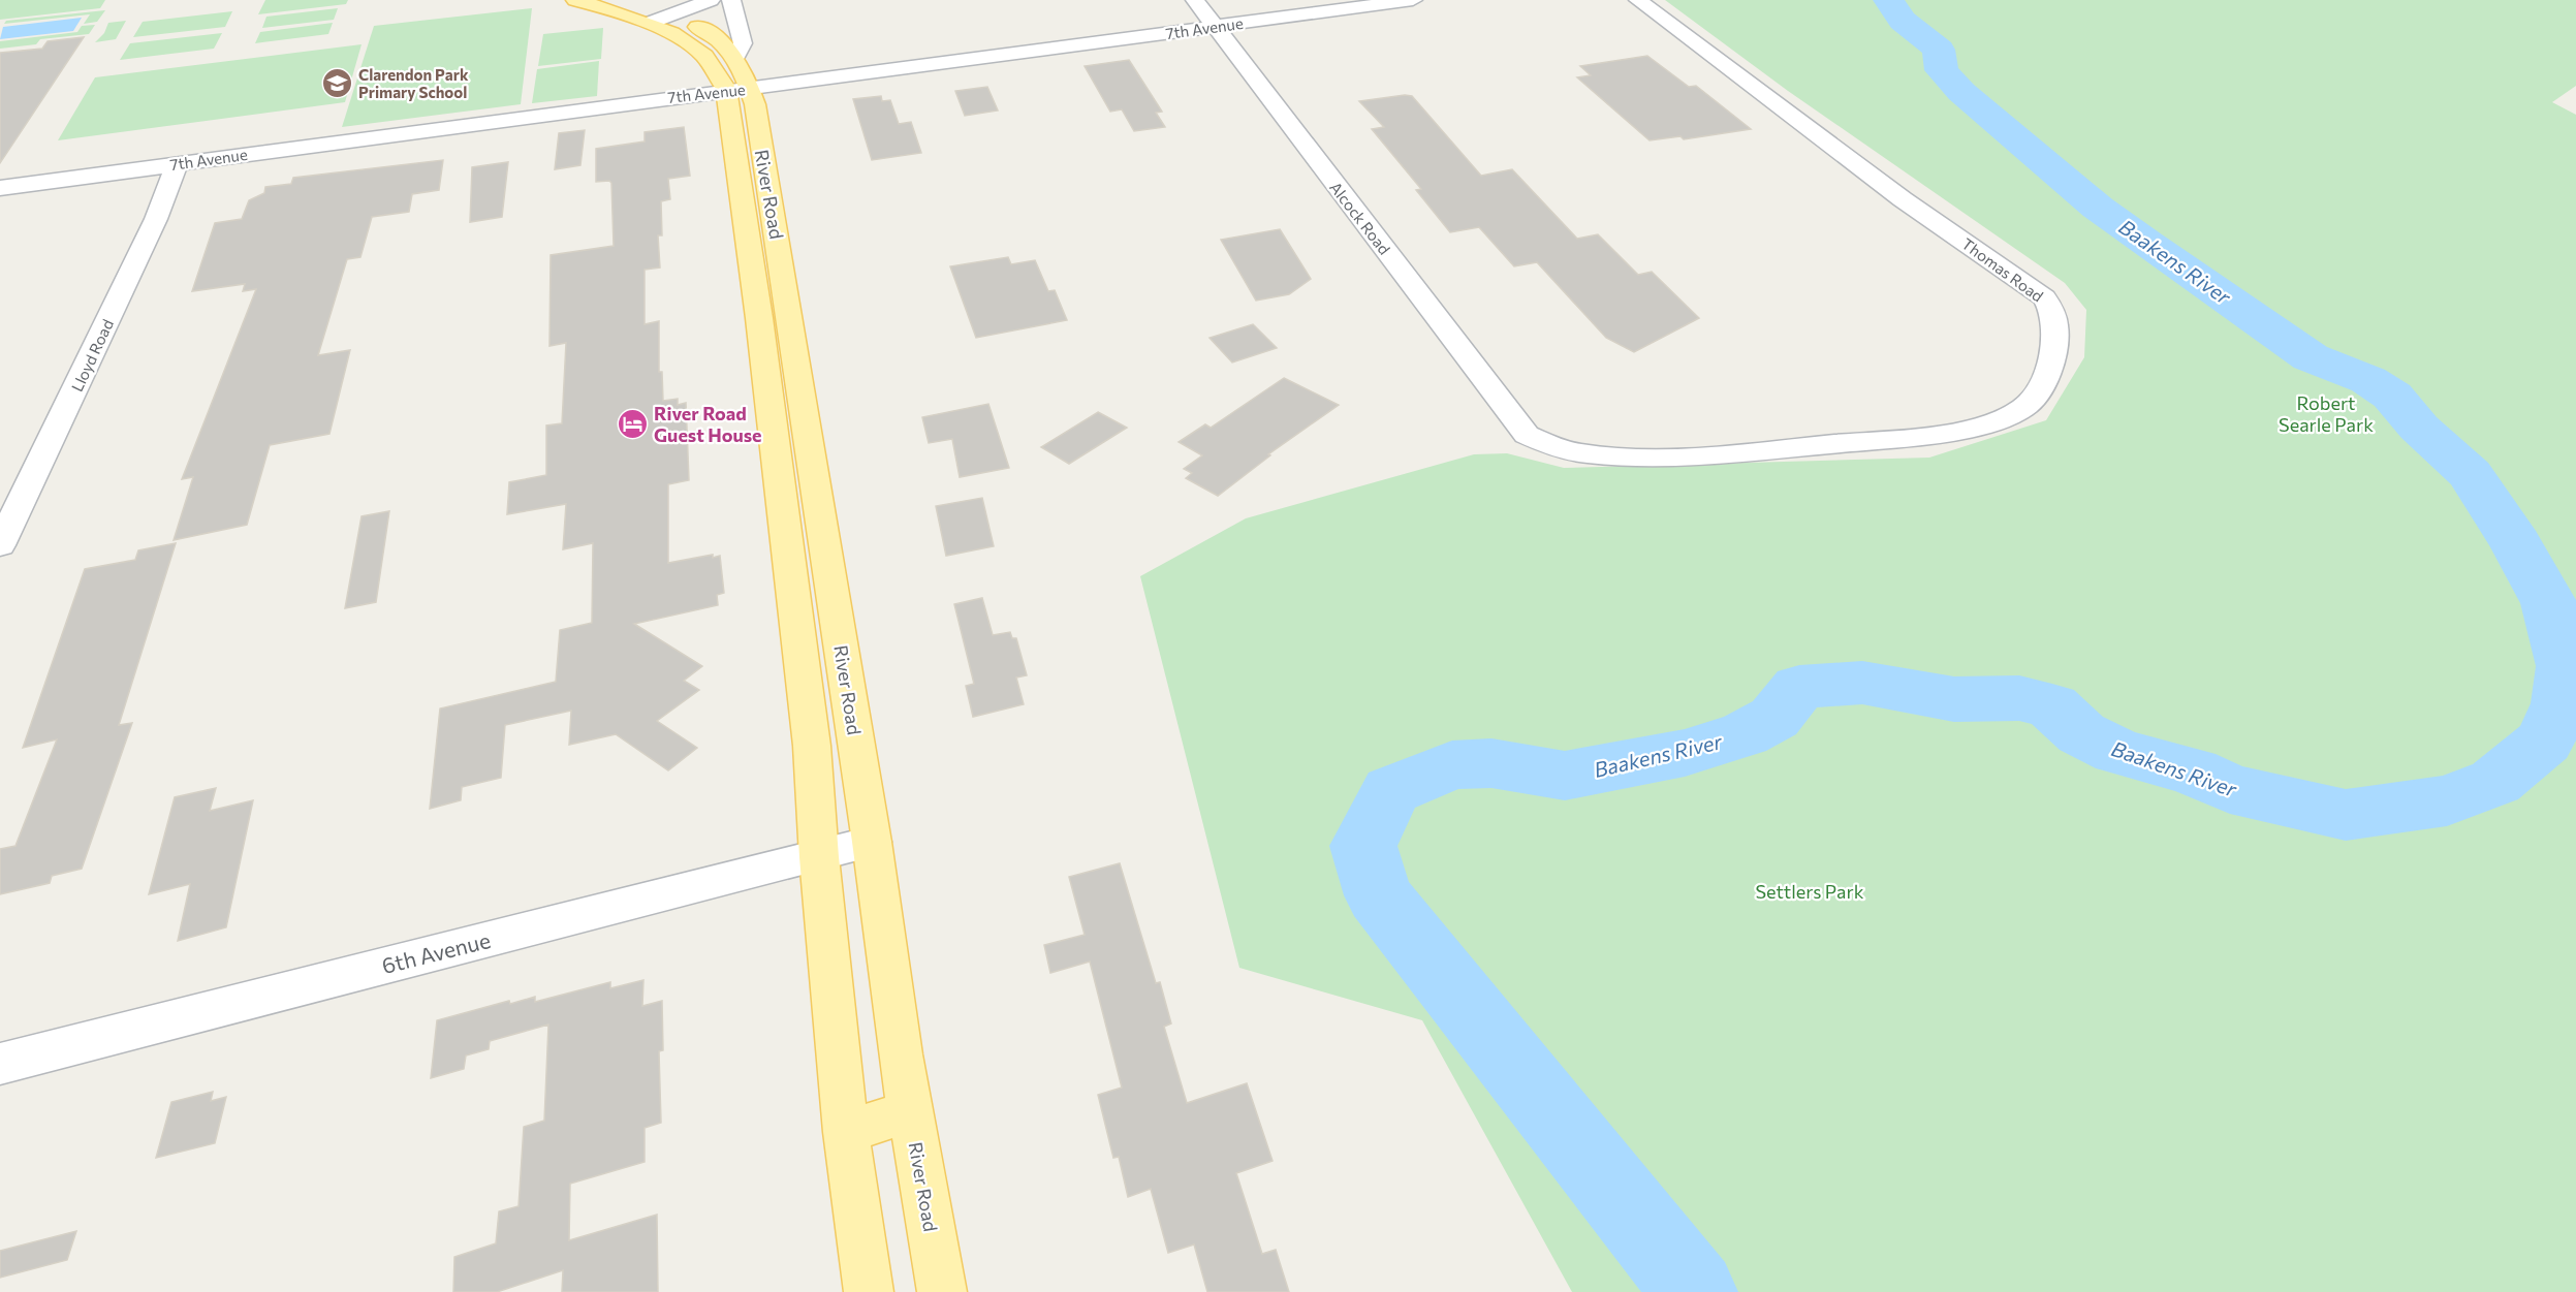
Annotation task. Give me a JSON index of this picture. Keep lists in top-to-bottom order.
{
  "streets": {
    "main road": ["River Road"],
    "street": [
      "7th Avenue",
      "Alcock Road",
      "Thomas Road",
      "Lloyd Road",
      "6th Avenue"
    ]
  },
  "crossings": [
    ["7th Avenue", "River Road"],
    ["7th Avenue", "Alcock Road"],
    ["7th Avenue", "Lloyd Road"],
    ["River Road", "6th Avenue"],
    ["Alcock Road", "Thomas Road"]
  ],
  "water": ["Baakens River"],
  "parks": ["Robert Searle Park", "Settlers Park"],
  "places": {
    "school or university": ["Clarendon Park Primary School"],
    "hotel": ["River Road Guest House"]
  }
}
